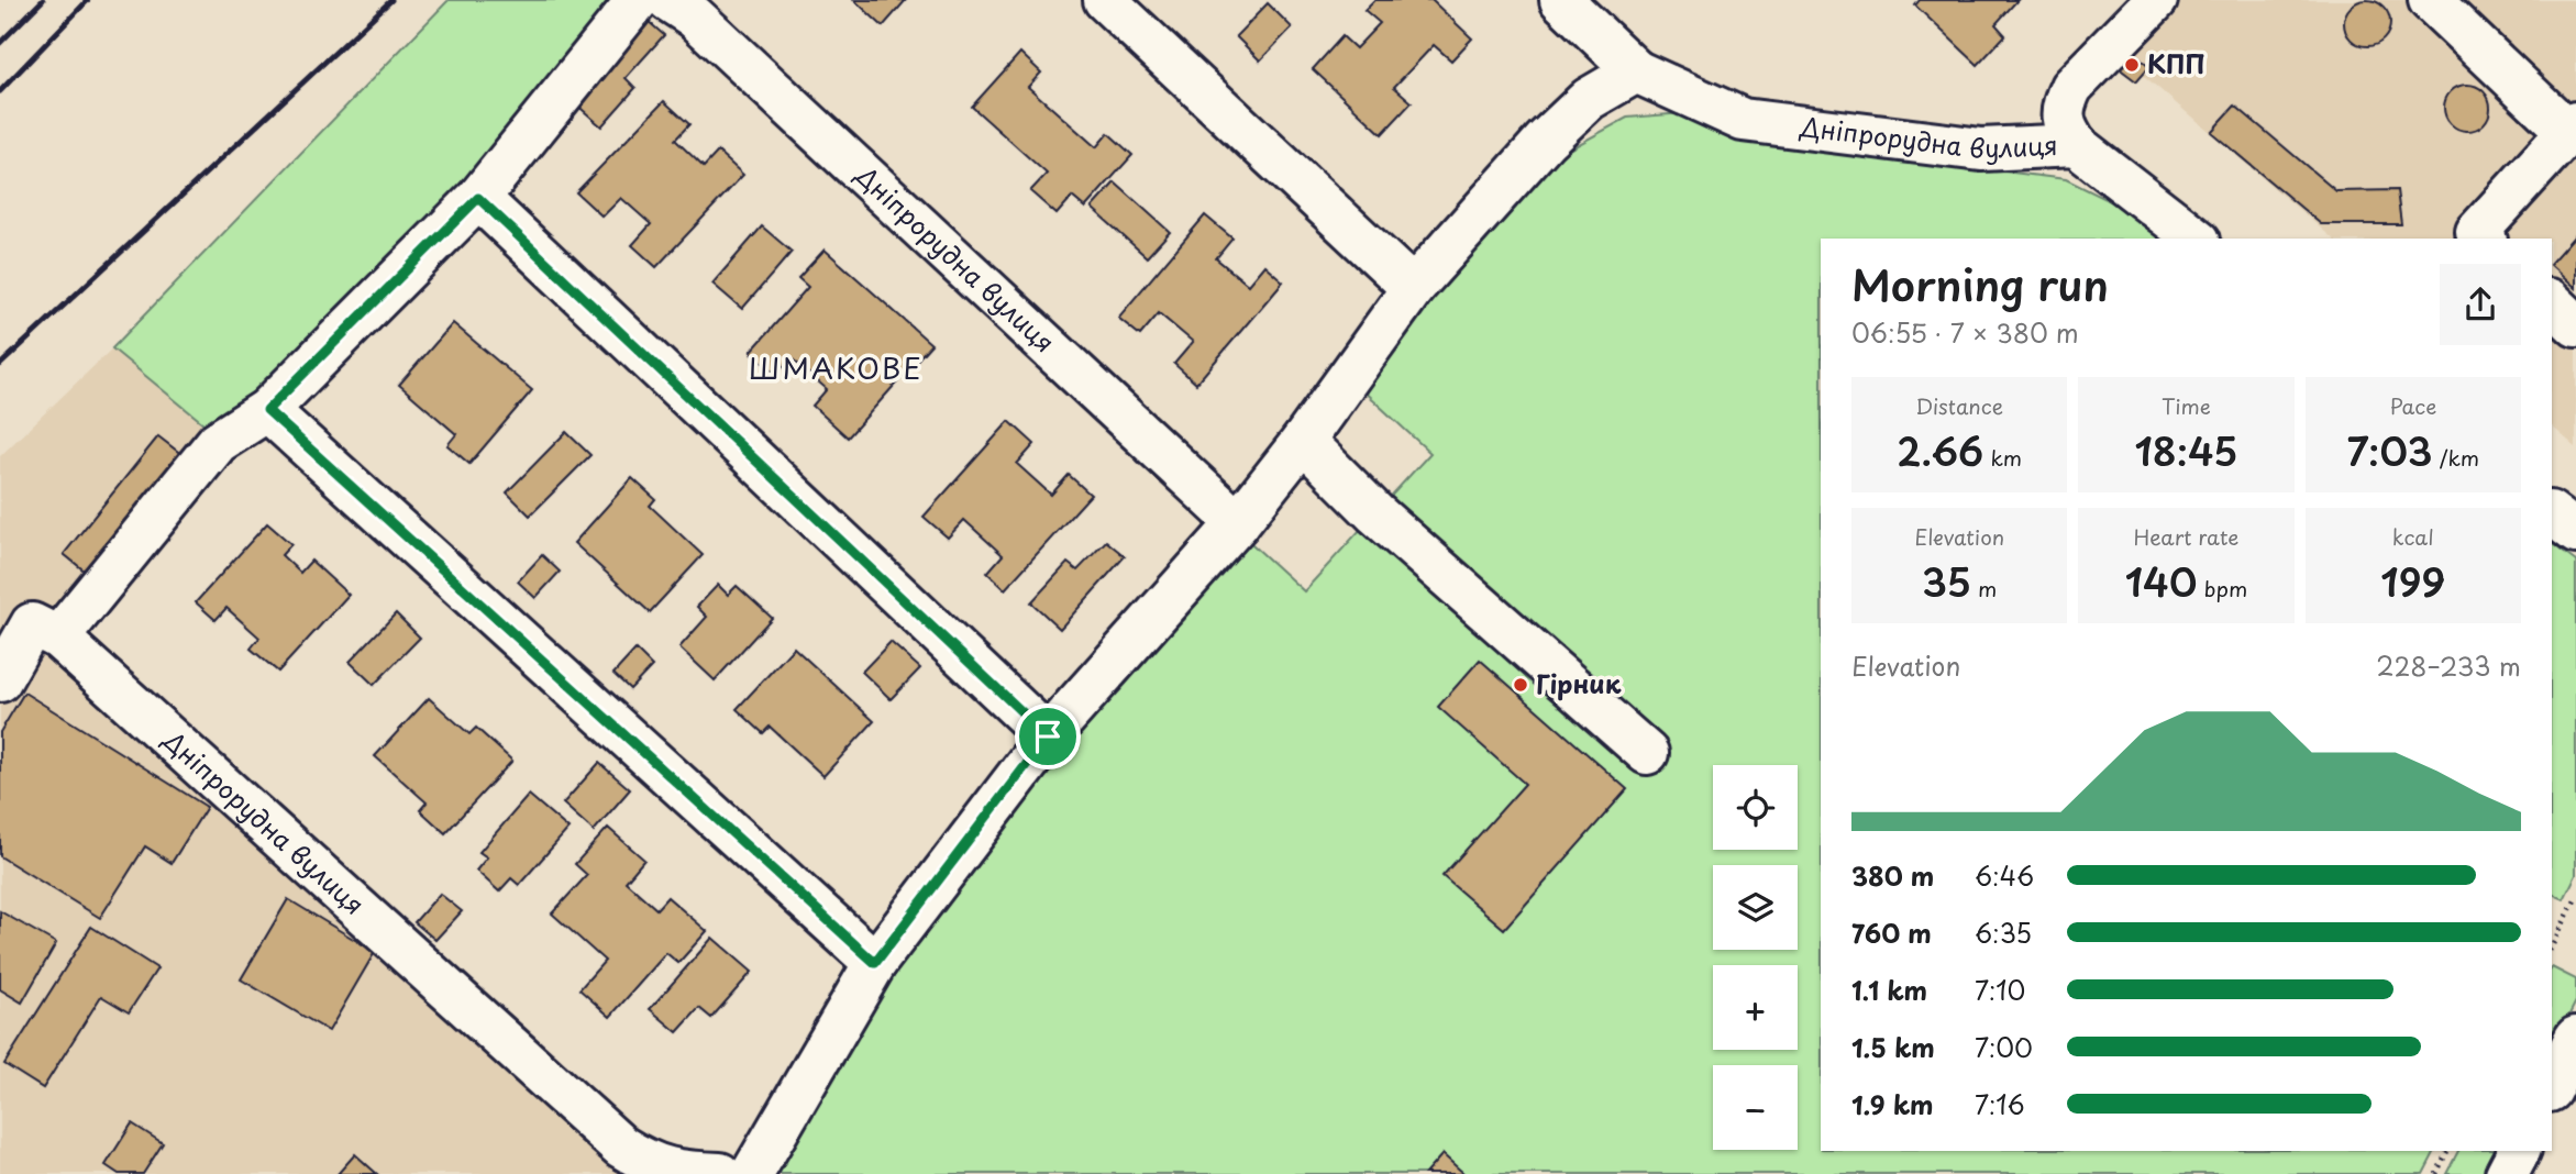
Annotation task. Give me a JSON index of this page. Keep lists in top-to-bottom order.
{
  "streets": {
    "street": ["Дніпрорудна вулиця"]
  },
  "districts": ["ШМАКОВЕ"],
  "places": ["КПП", "Гірник"],
  "page": {
    "heading": ["Morning run", "06:55 · 7 × 380 m"],
    "stats": [
      ["Distance", "2.66 km"],
      ["Time", "18:45"],
      ["Pace", "7:03 /km"],
      ["Elevation", "35 m"],
      ["Heart rate", "140 bpm"],
      ["kcal", "199"]
    ],
    "chart": ["Elevation", "228–233 m"],
    "map_buttons": ["+", "−"],
    "list": [
      {
        "name": "380 m",
        "note": "6:46"
      },
      {
        "name": "760 m",
        "note": "6:35"
      },
      {
        "name": "1.1 km",
        "note": "7:10"
      },
      {
        "name": "1.5 km",
        "note": "7:00"
      },
      {
        "name": "1.9 km",
        "note": "7:16"
      }
    ]
  }
}
